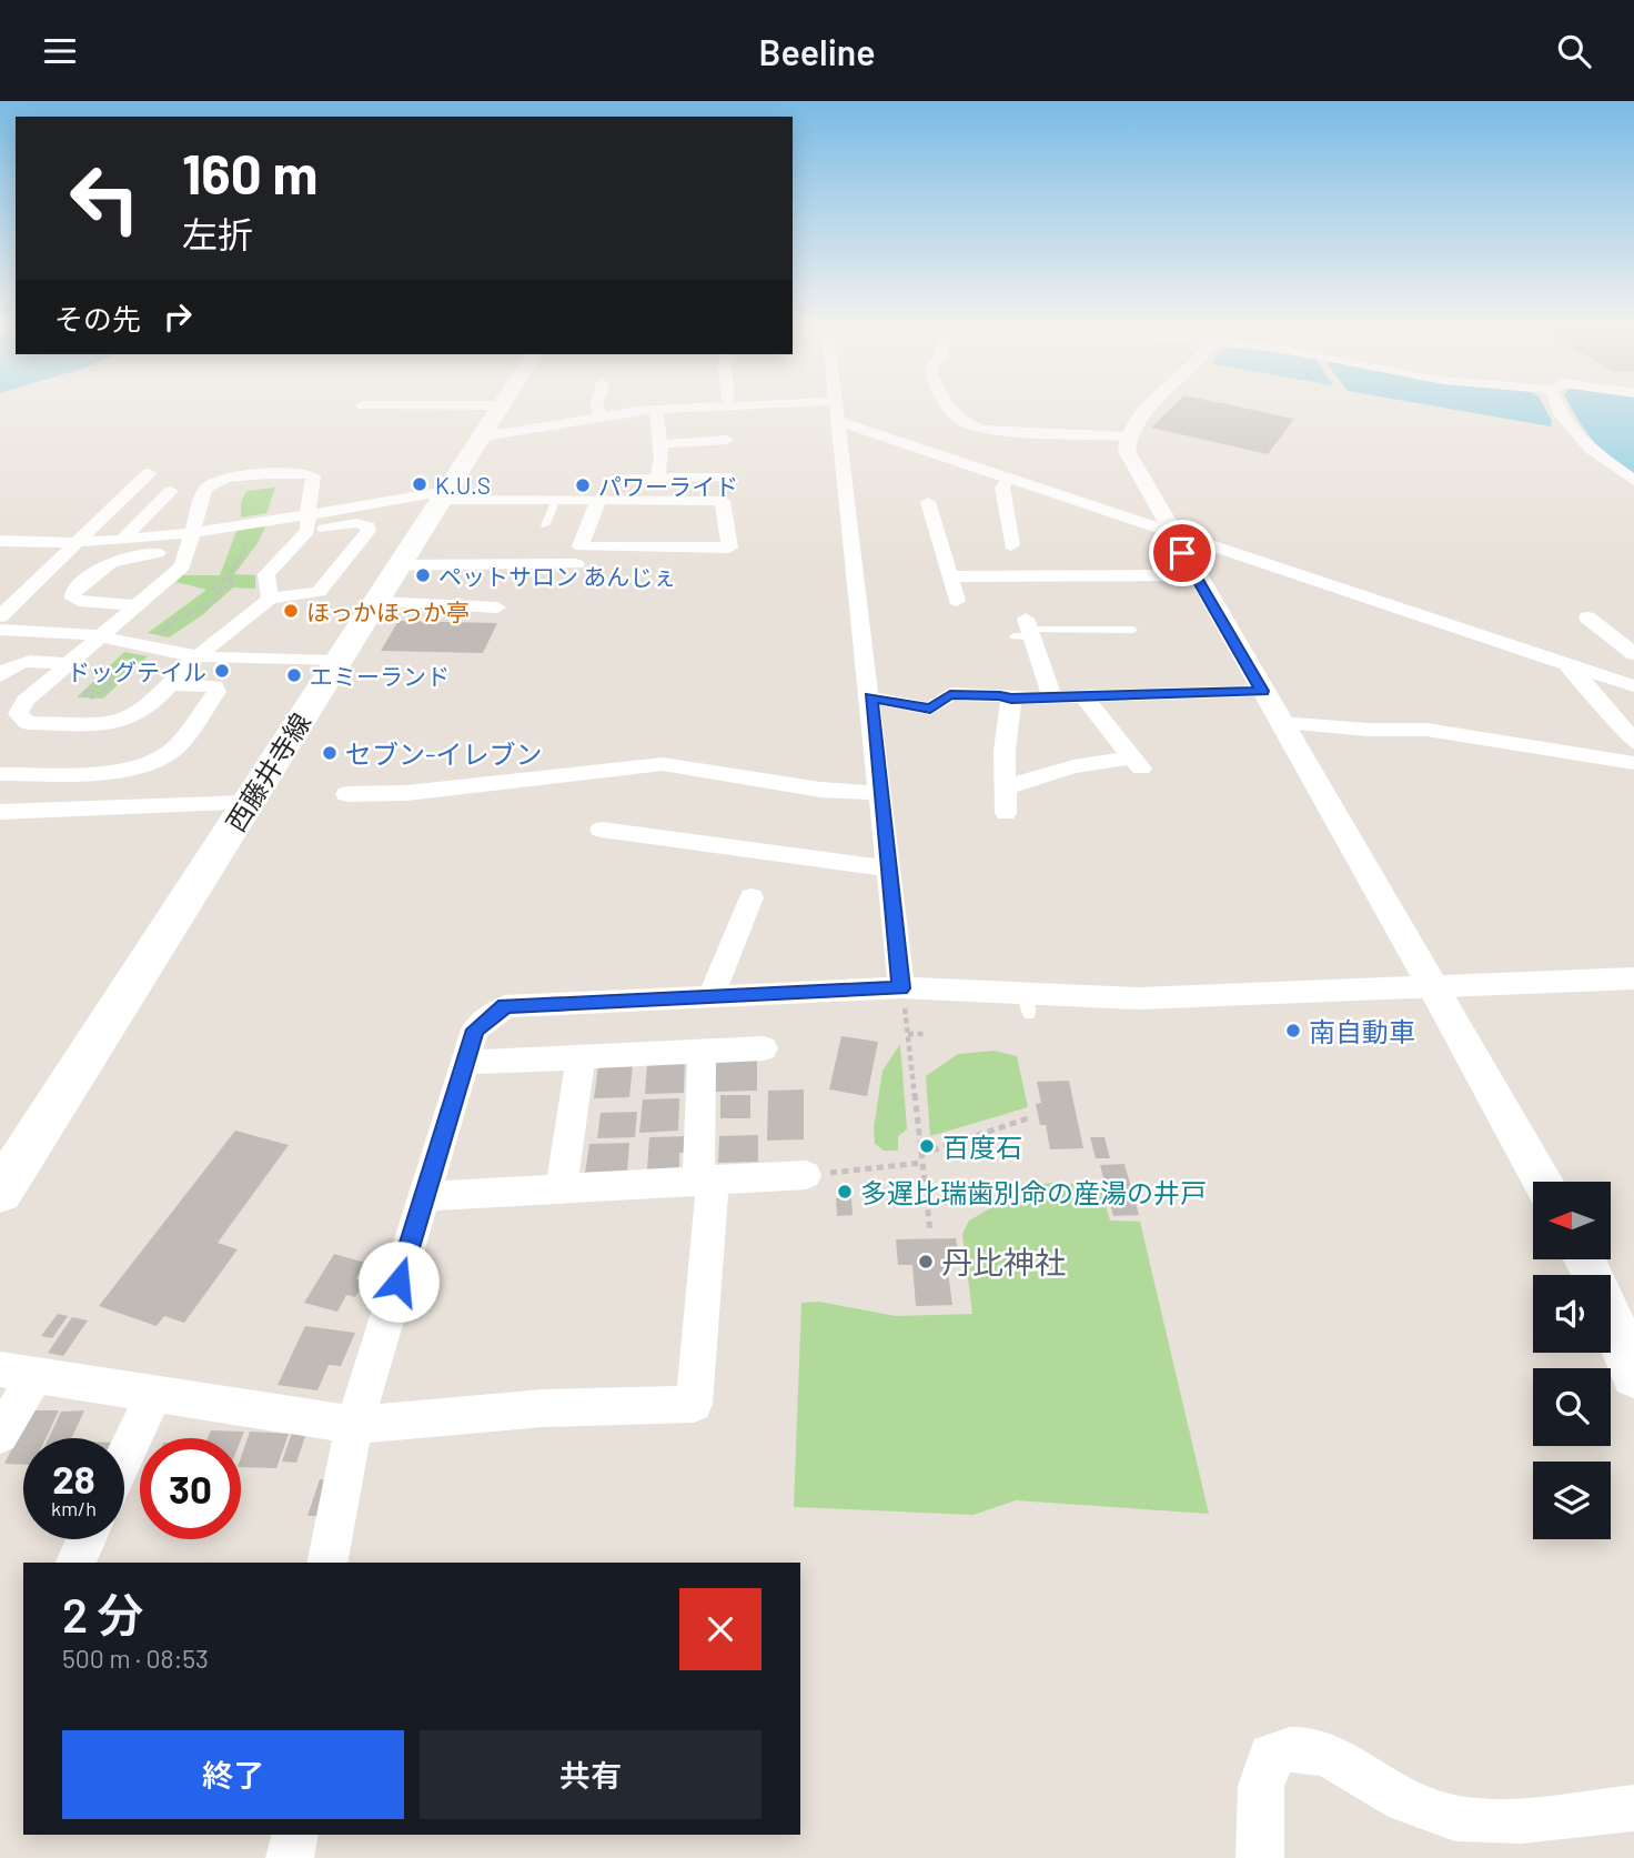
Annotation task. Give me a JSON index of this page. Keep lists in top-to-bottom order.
{
  "streets": {
    "main road": ["西藤井寺線"]
  },
  "places": [
    "K.U.S",
    "パワーライド",
    "ペットサロン あんじぇ",
    "ほっかほっか亭",
    "ドッグテイル",
    "エミーランド",
    "セブン-イレブン",
    "南自動車",
    "百度石",
    "多遅比瑞歯別命の産湯の井戸",
    "丹比神社"
  ],
  "north": "left",
  "page": {
    "header": "Beeline",
    "turn": ["160 m", "左折"],
    "then": "その先",
    "speed": "28 km/h",
    "limit": "30",
    "heading": ["2 分", "500 m · 08:53"],
    "buttons": ["終了", "共有"]
  }
}
